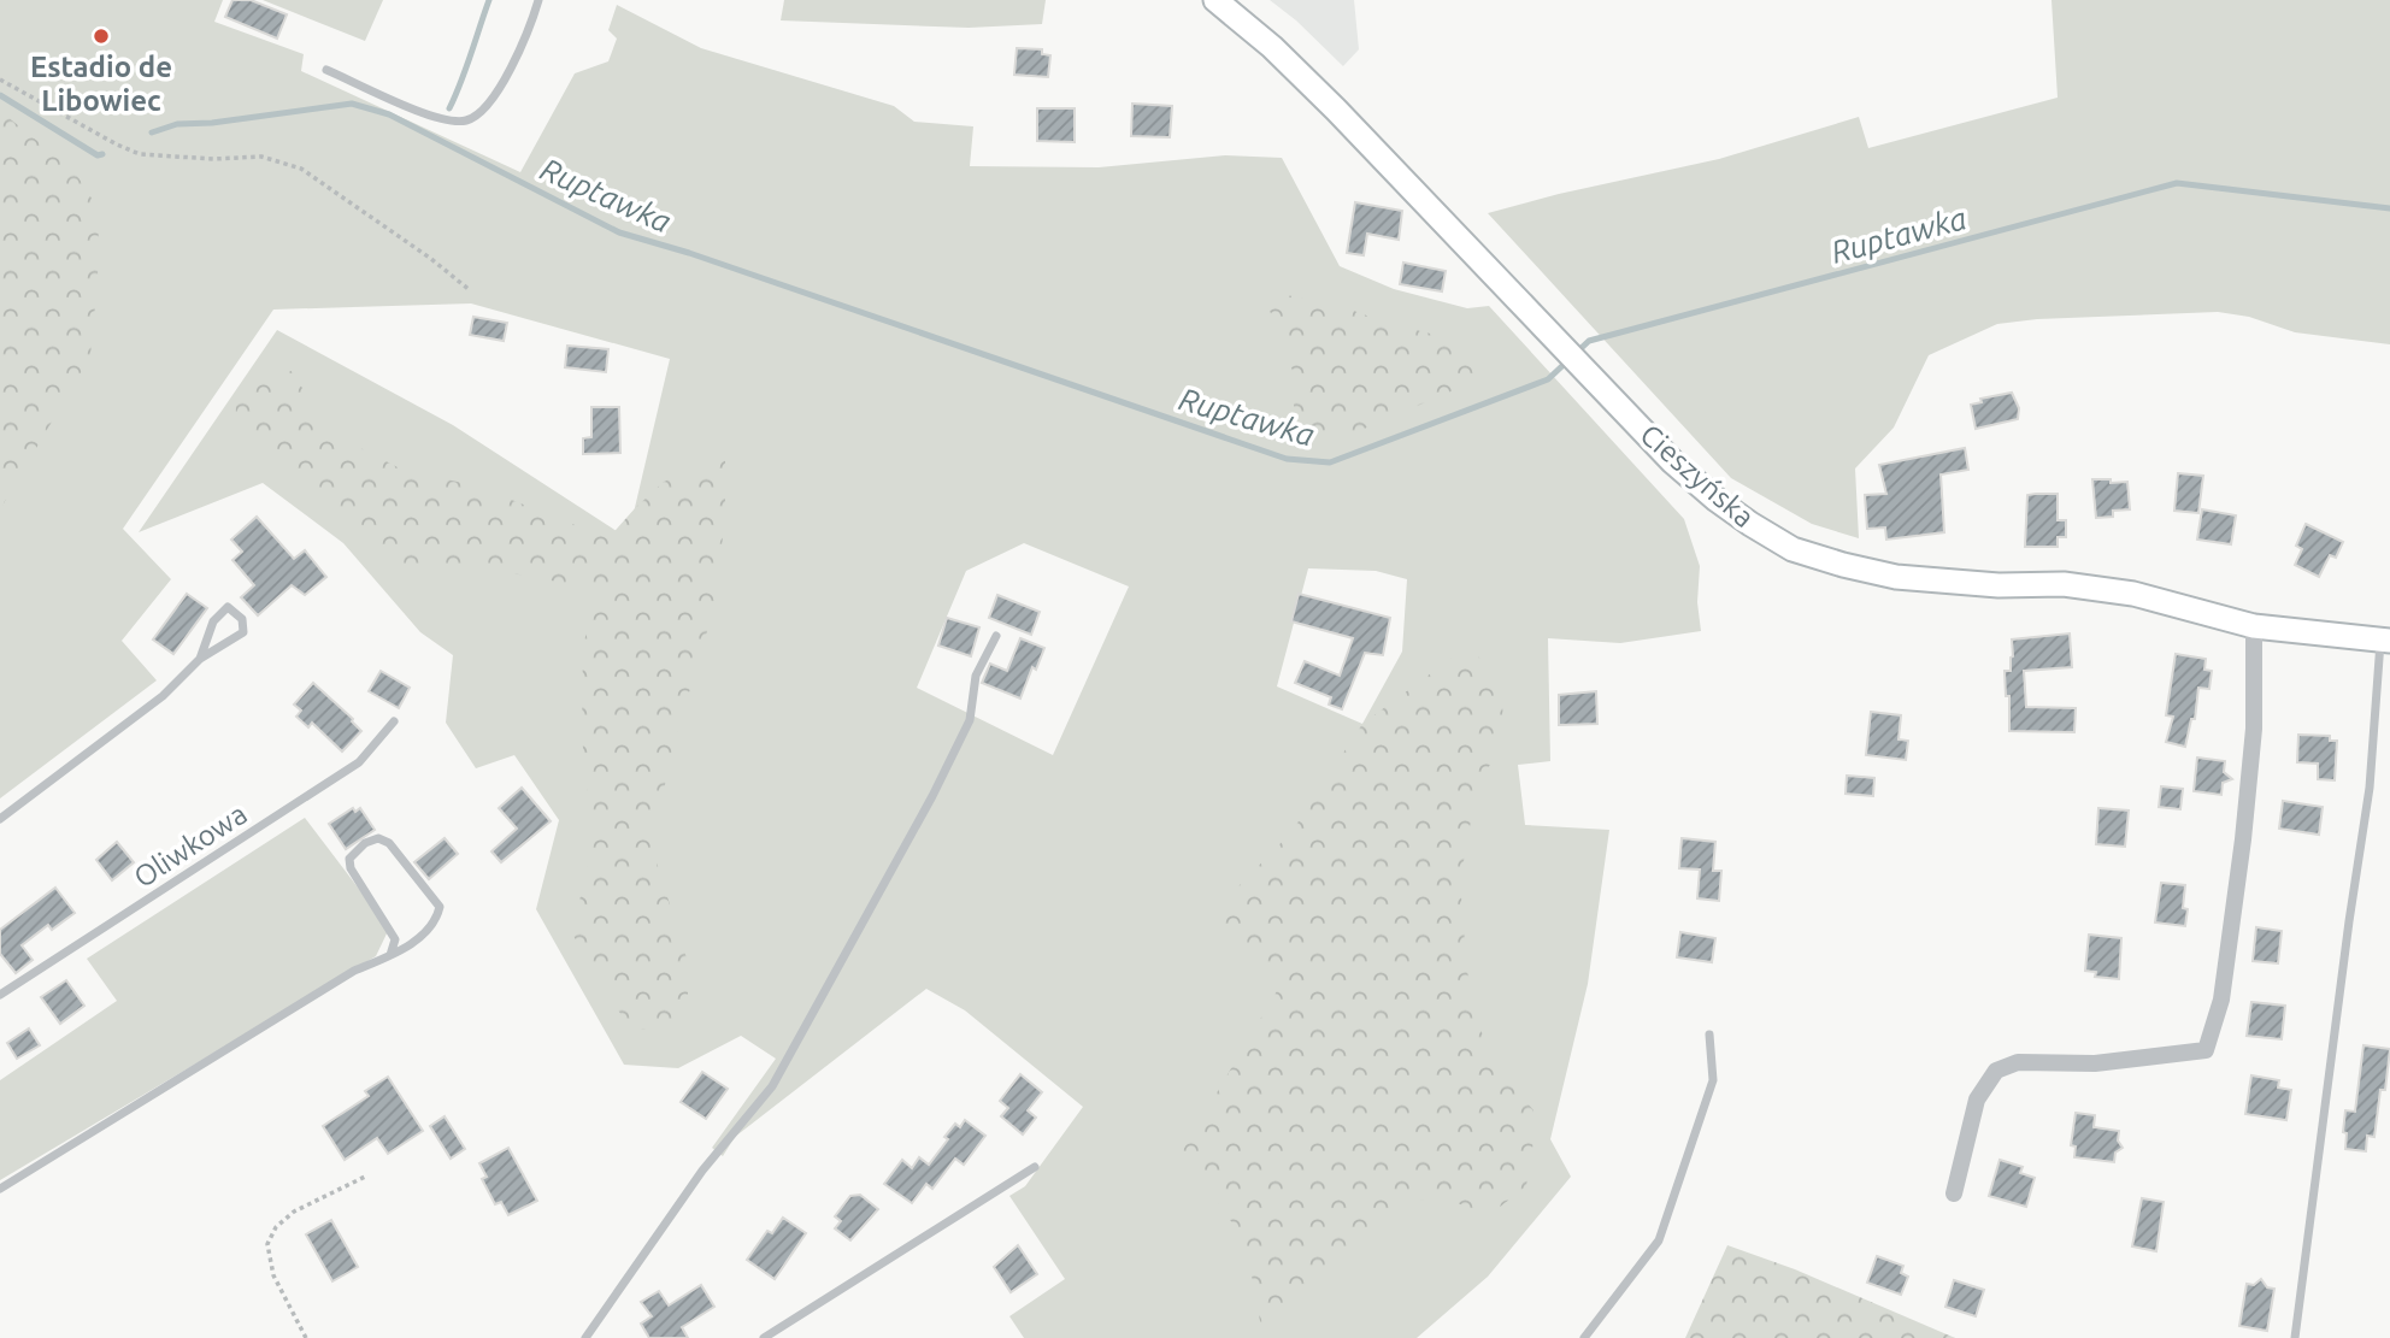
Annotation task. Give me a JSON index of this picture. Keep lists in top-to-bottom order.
{
  "streets": {
    "main road": ["Cieszyńska"],
    "lane": ["Oliwkowa"]
  },
  "water": ["Ruptawka"],
  "places": ["Estadio de Libowiec"]
}
